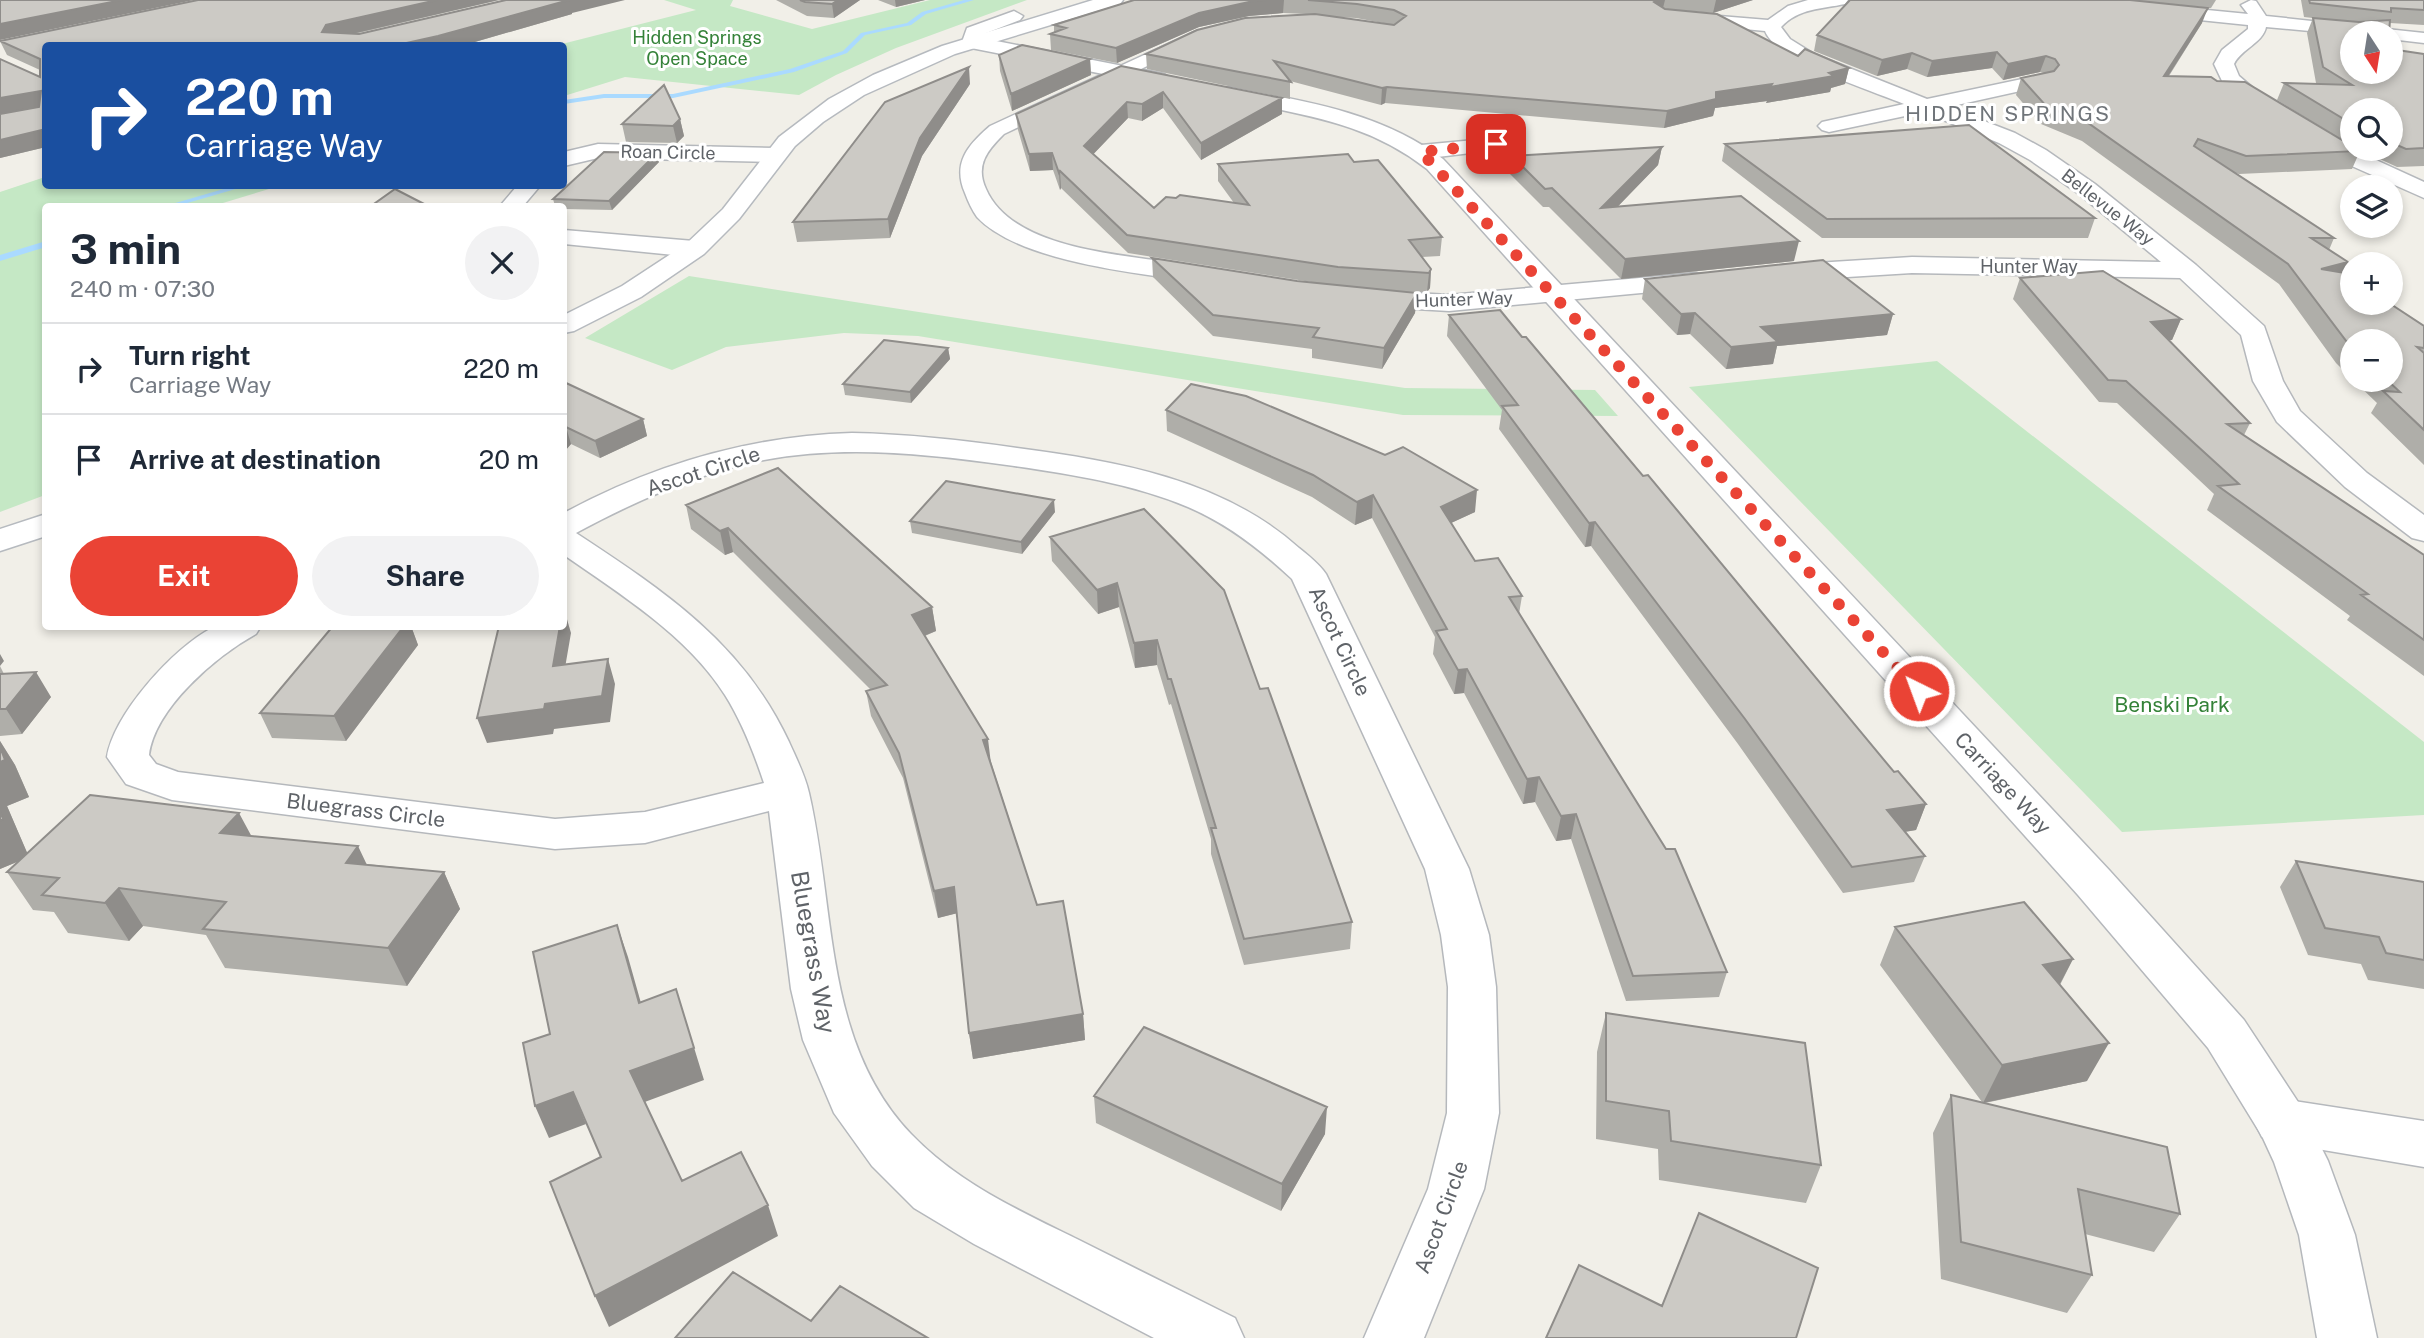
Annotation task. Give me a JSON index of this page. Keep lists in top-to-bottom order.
{
  "streets": {
    "street": [
      "Roan Circle",
      "Bellevue Way",
      "Hunter Way",
      "Ascot Circle",
      "Carriage Way",
      "Bluegrass Circle",
      "Bluegrass Way"
    ]
  },
  "crossings": [
    ["Bellevue Way", "Hunter Way"],
    ["Hunter Way", "Carriage Way"],
    ["Bluegrass Circle", "Bluegrass Way"]
  ],
  "districts": ["HIDDEN SPRINGS"],
  "parks": ["Hidden Springs Open Space", "Benski Park"],
  "north": "bottom",
  "page": {
    "map_buttons": ["+", "−"],
    "turn": ["220 m", "Carriage Way"],
    "heading": ["3 min", "240 m · 07:30"],
    "list": [
      {
        "name": "Turn right",
        "note": "Carriage Way",
        "value": "220 m"
      },
      {
        "name": "Arrive at destination",
        "value": "20 m"
      }
    ],
    "buttons": ["Exit", "Share"]
  }
}
